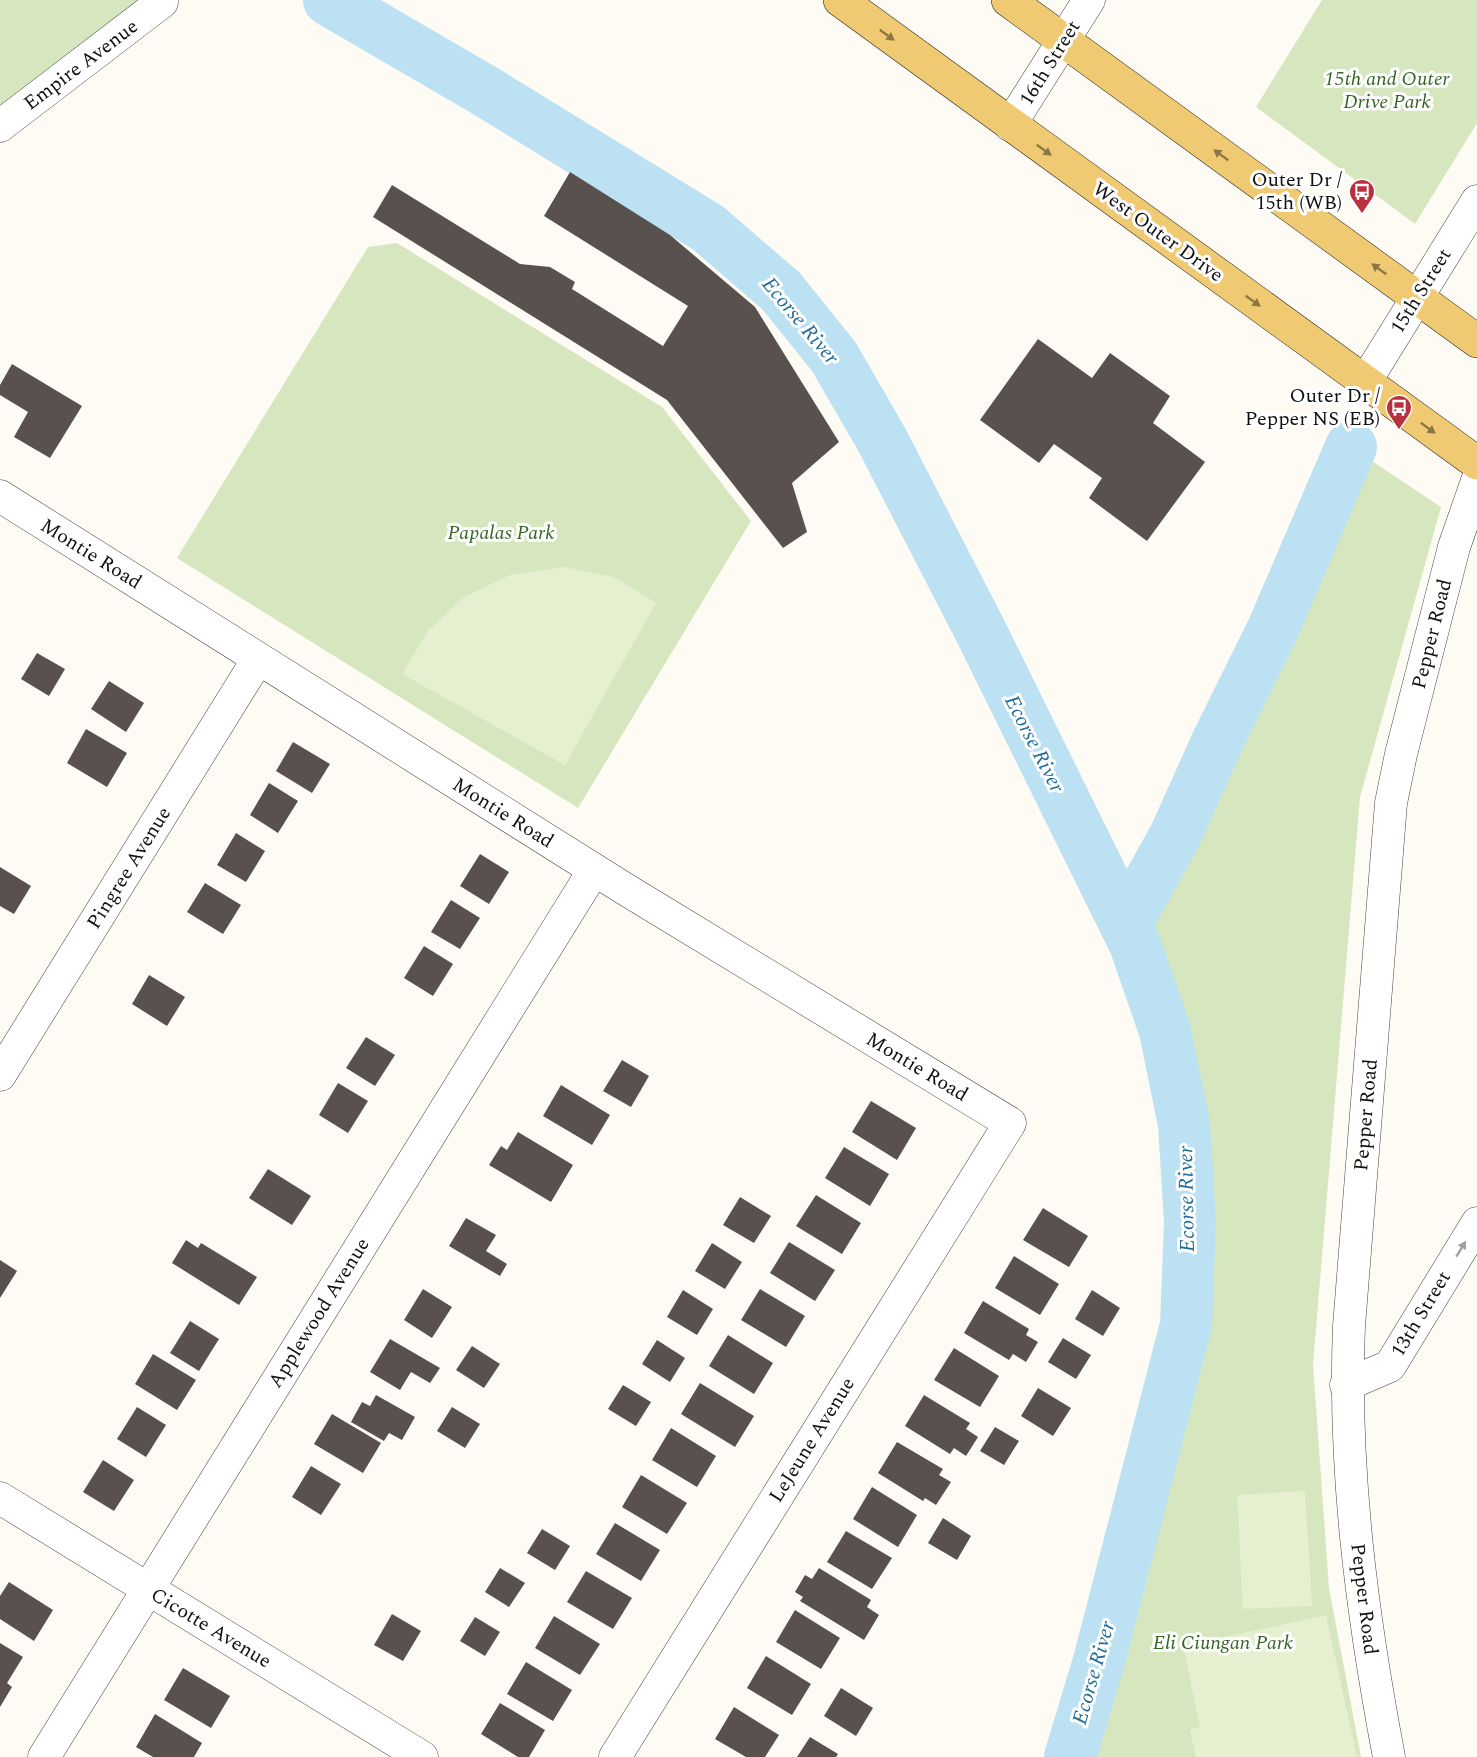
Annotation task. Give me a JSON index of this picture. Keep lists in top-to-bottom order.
{
  "streets": {
    "main road": ["West Outer Drive"],
    "street": [
      "16th Street",
      "Empire Avenue",
      "15th Street",
      "Montie Road",
      "Pepper Road",
      "Pingree Avenue",
      "Applewood Avenue",
      "13th Street",
      "LeJeune Avenue",
      "Cicotte Avenue"
    ]
  },
  "crossings": [
    ["16th Street", "West Outer Drive"],
    ["West Outer Drive", "15th Street"],
    ["Montie Road", "Pingree Avenue"],
    ["Montie Road", "Applewood Avenue"],
    ["Montie Road", "LeJeune Avenue"],
    ["Pepper Road", "13th Street"],
    ["Applewood Avenue", "Cicotte Avenue"]
  ],
  "one_way": ["13th Street"],
  "water": ["Ecorse River"],
  "parks": ["15th and Outer Drive Park", "Papalas Park", "Eli Ciungan Park"],
  "places": {
    "bus stop": ["Outer Dr / 15th (WB)", "Outer Dr / Pepper NS (EB)"]
  }
}
